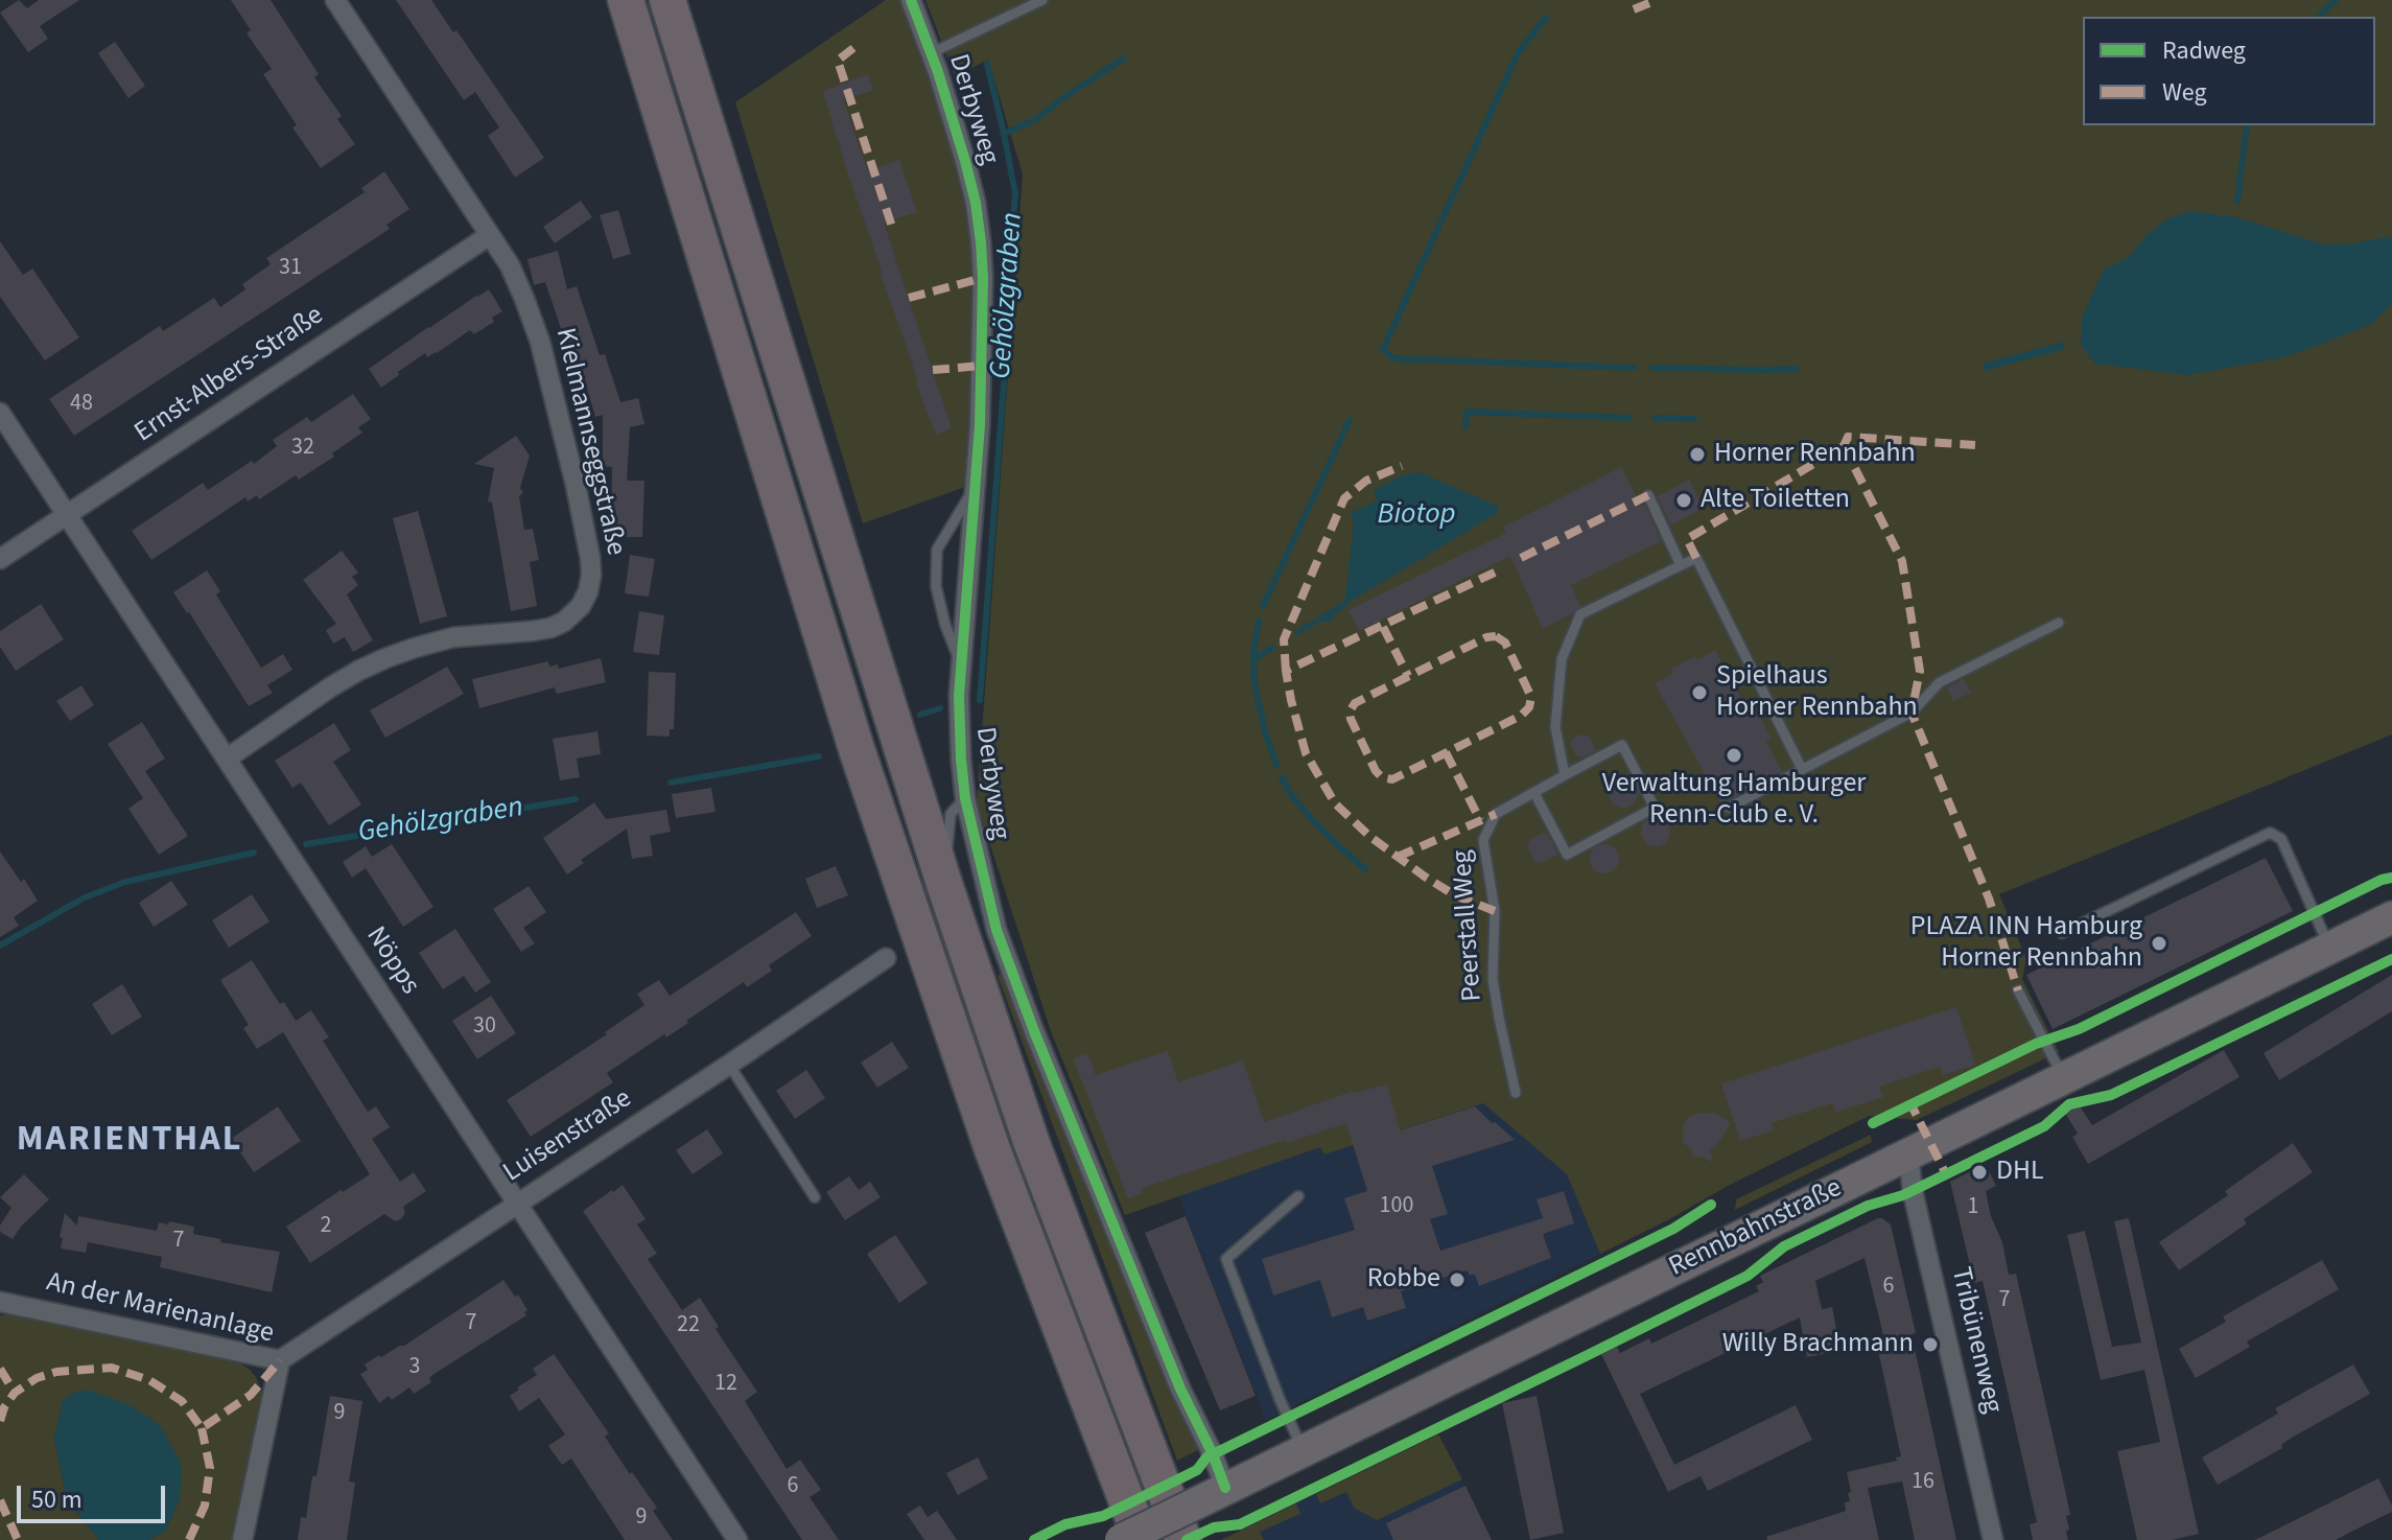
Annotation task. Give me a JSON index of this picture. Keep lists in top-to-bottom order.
{
  "streets": {
    "main road": ["Rennbahnstraße"],
    "street": [
      "Derbyweg",
      "Ernst-Albers-Straße",
      "Kielmannseggstraße",
      "Nöpps",
      "Luisenstraße",
      "An der Marienanlage",
      "Tribünenweg"
    ],
    "lane": ["Peerstall Weg"]
  },
  "crossings": [
    ["Derbyweg", "Rennbahnstraße"],
    ["Ernst-Albers-Straße", "Kielmannseggstraße"],
    ["Ernst-Albers-Straße", "Nöpps"],
    ["Kielmannseggstraße", "Nöpps"],
    ["Nöpps", "Luisenstraße"],
    ["Luisenstraße", "An der Marienanlage"],
    ["Rennbahnstraße", "Tribünenweg"]
  ],
  "districts": ["MARIENTHAL"],
  "water": ["Gehölzgraben", "Biotop"],
  "places": [
    "Horner Rennbahn",
    "Alte Toiletten",
    "Spielhaus Horner Rennbahn",
    "Verwaltung Hamburger Renn-Club e. V.",
    "PLAZA INN Hamburg Horner Rennbahn",
    "DHL",
    "Robbe",
    "Willy Brachmann"
  ],
  "house_numbers": [
    "31",
    "48",
    "32",
    "30",
    "100",
    "1",
    "2",
    "7",
    "6",
    "7",
    "7",
    "22",
    "3",
    "12",
    "9",
    "16",
    "6",
    "9"
  ],
  "legend": ["Radweg", "Weg"],
  "scale_bar": "50 m"
}
